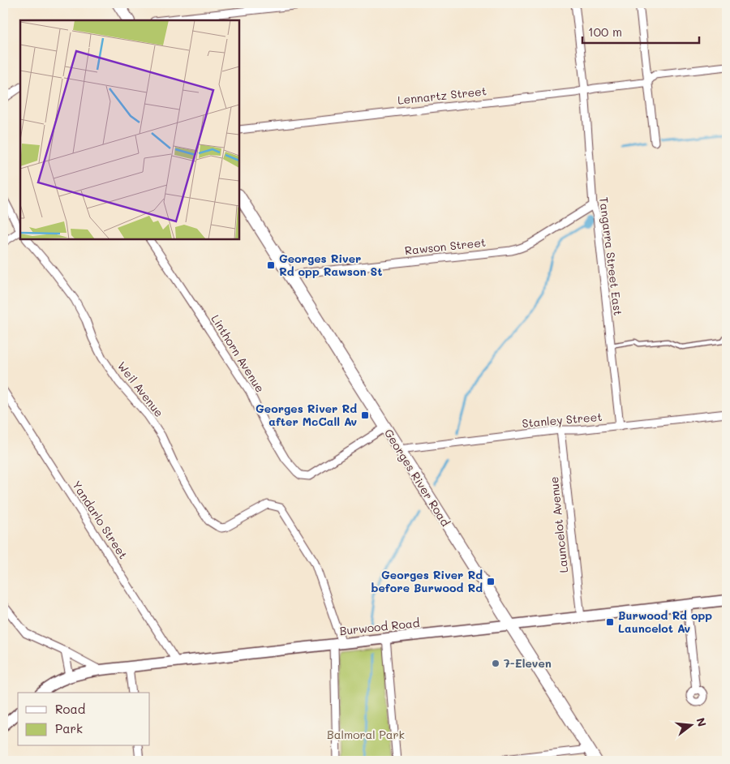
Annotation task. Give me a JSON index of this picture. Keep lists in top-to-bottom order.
{
  "streets": {
    "main road": ["Georges River Road", "Burwood Road"],
    "street": [
      "Lennartz Street",
      "Rawson Street",
      "Tangarra Street East",
      "Linthorn Avenue",
      "Weil Avenue",
      "Stanley Street",
      "Yandarlo Street",
      "Launcelot Avenue"
    ]
  },
  "crossings": [
    ["Lennartz Street", "Tangarra Street East"],
    ["Rawson Street", "Tangarra Street East"],
    ["Rawson Street", "Georges River Road"],
    ["Tangarra Street East", "Stanley Street"],
    ["Linthorn Avenue", "Georges River Road"],
    ["Weil Avenue", "Burwood Road"],
    ["Stanley Street", "Georges River Road"],
    ["Stanley Street", "Launcelot Avenue"],
    ["Georges River Road", "Burwood Road"],
    ["Yandarlo Street", "Burwood Road"],
    ["Launcelot Avenue", "Burwood Road"]
  ],
  "parks": ["Balmoral Park"],
  "places": {
    "transit": [
      "Georges River Rd opp Rawson St",
      "Georges River Rd after McCall Av",
      "Georges River Rd before Burwood Rd",
      "Burwood Rd opp Launcelot Av"
    ],
    "other": ["7-Eleven"]
  },
  "legend": ["Road", "Park"],
  "scale_bar": "100 m",
  "north": "right"
}
